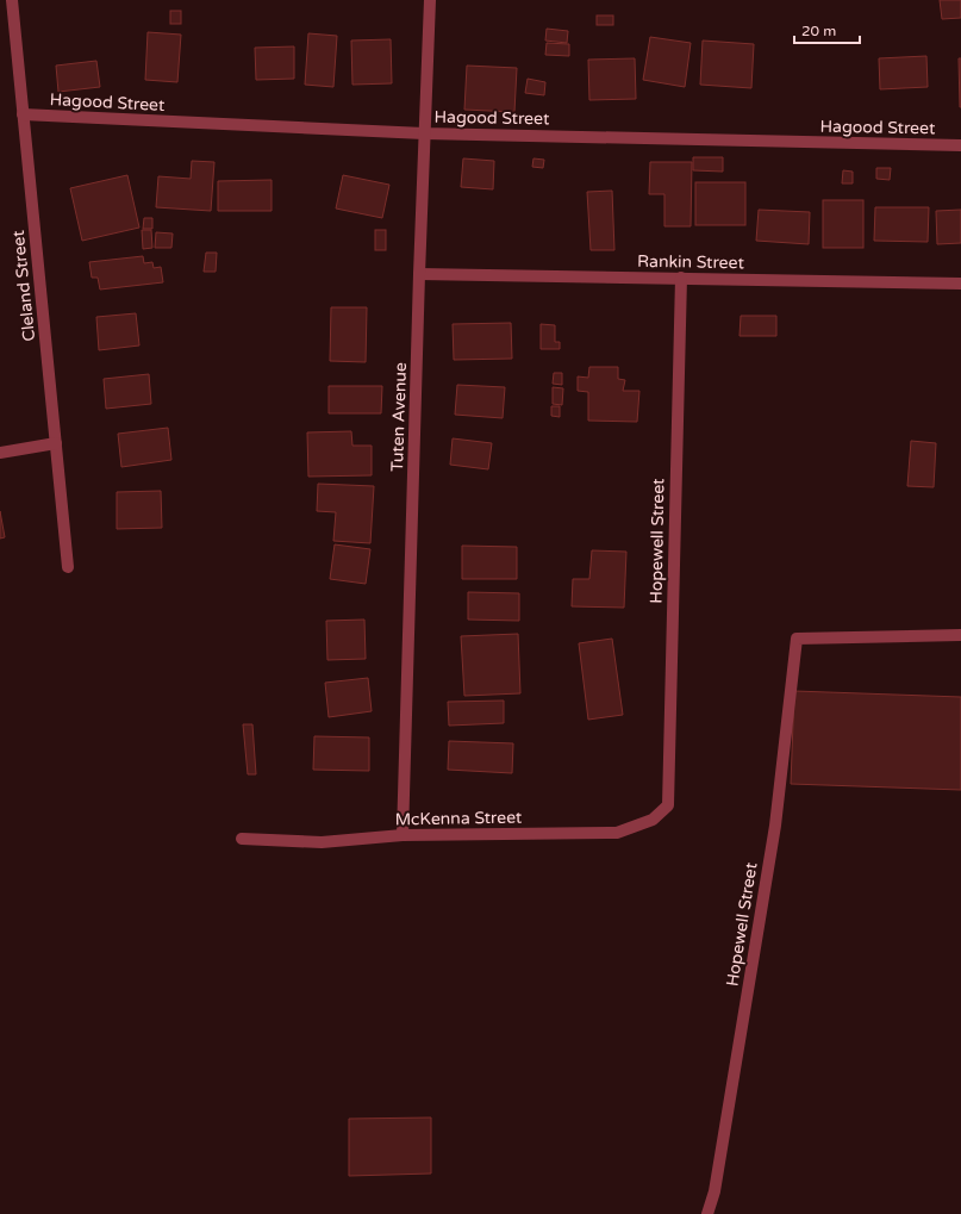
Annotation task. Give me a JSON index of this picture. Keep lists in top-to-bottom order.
{
  "streets": {
    "street": [
      "Hagood Street",
      "Rankin Street",
      "Cleland Street",
      "Tuten Avenue",
      "Hopewell Street",
      "McKenna Street"
    ]
  },
  "crossings": [
    ["Hagood Street", "Cleland Street"],
    ["Hagood Street", "Tuten Avenue"],
    ["Rankin Street", "Tuten Avenue"],
    ["Rankin Street", "Hopewell Street"],
    ["Tuten Avenue", "McKenna Street"],
    ["Hopewell Street", "McKenna Street"]
  ],
  "scale_bar": "20 m"
}
